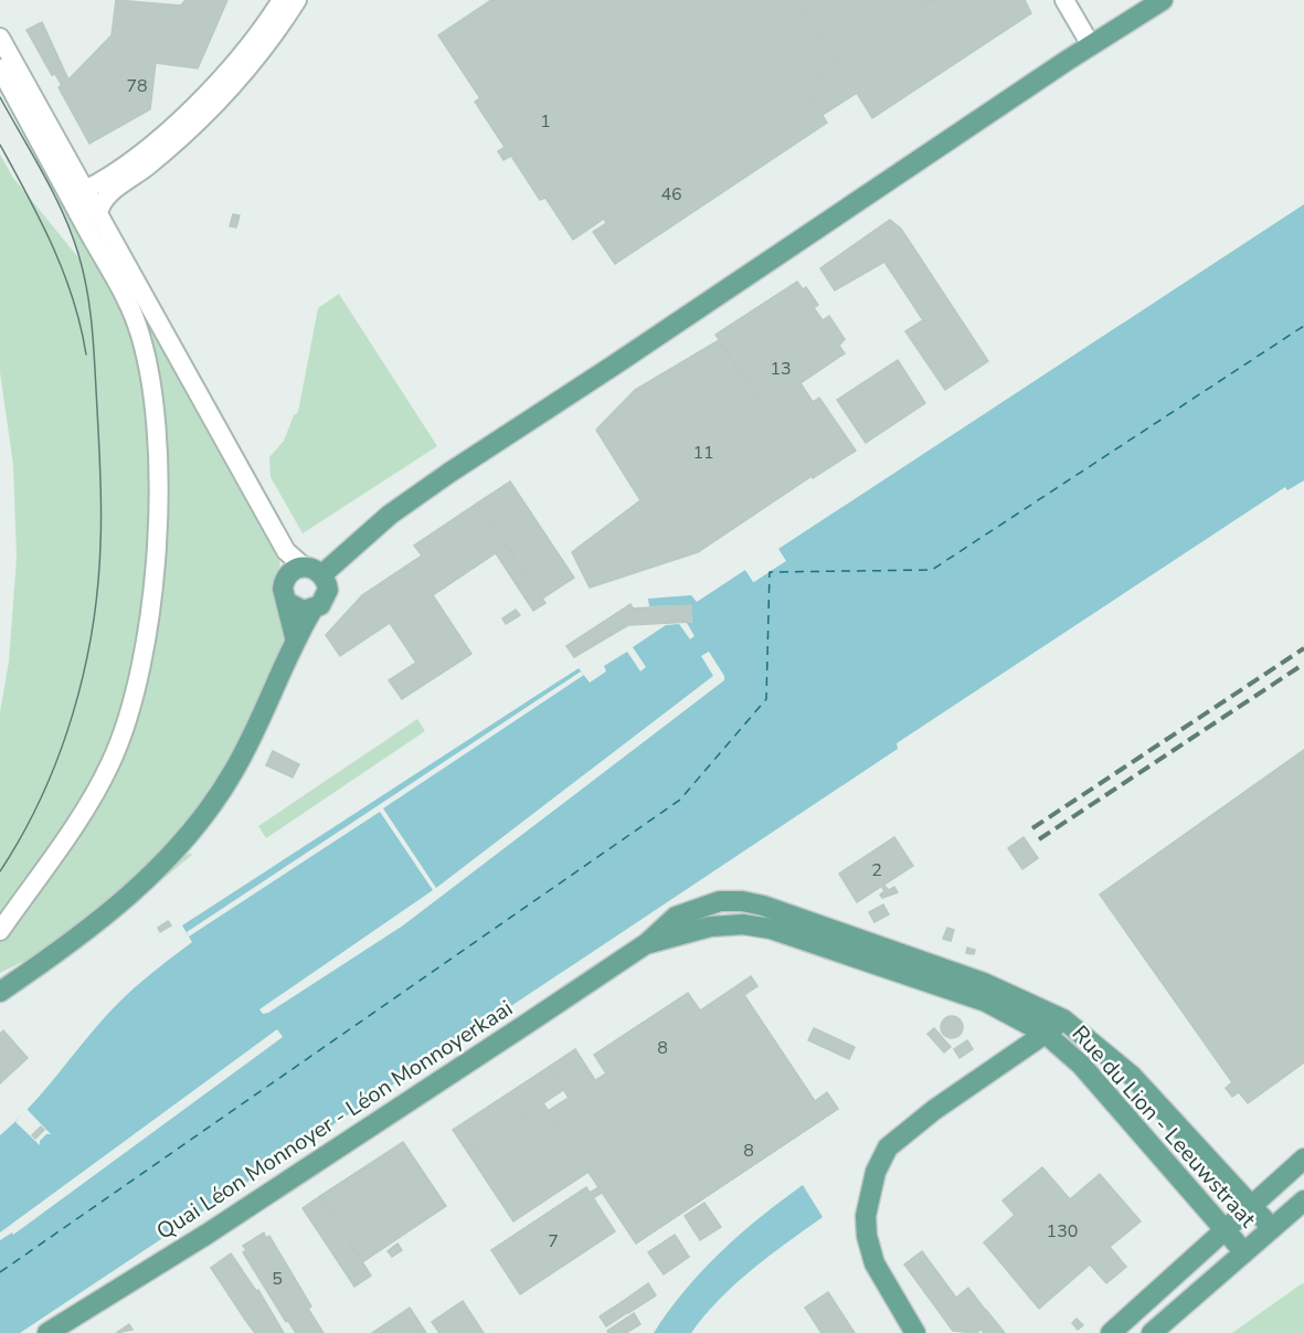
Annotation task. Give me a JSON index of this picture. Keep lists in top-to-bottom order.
{
  "streets": {
    "main road": ["Quai Léon Monnoyer - Léon Monnoyerkaai", "Rue du Lion - Leeuwstraat"]
  },
  "crossings": [
    ["Quai Léon Monnoyer - Léon Monnoyerkaai", "Rue du Lion - Leeuwstraat"]
  ],
  "house_numbers": [
    "78",
    "1",
    "46",
    "13",
    "11",
    "2",
    "8",
    "8",
    "130",
    "7",
    "5"
  ]
}
